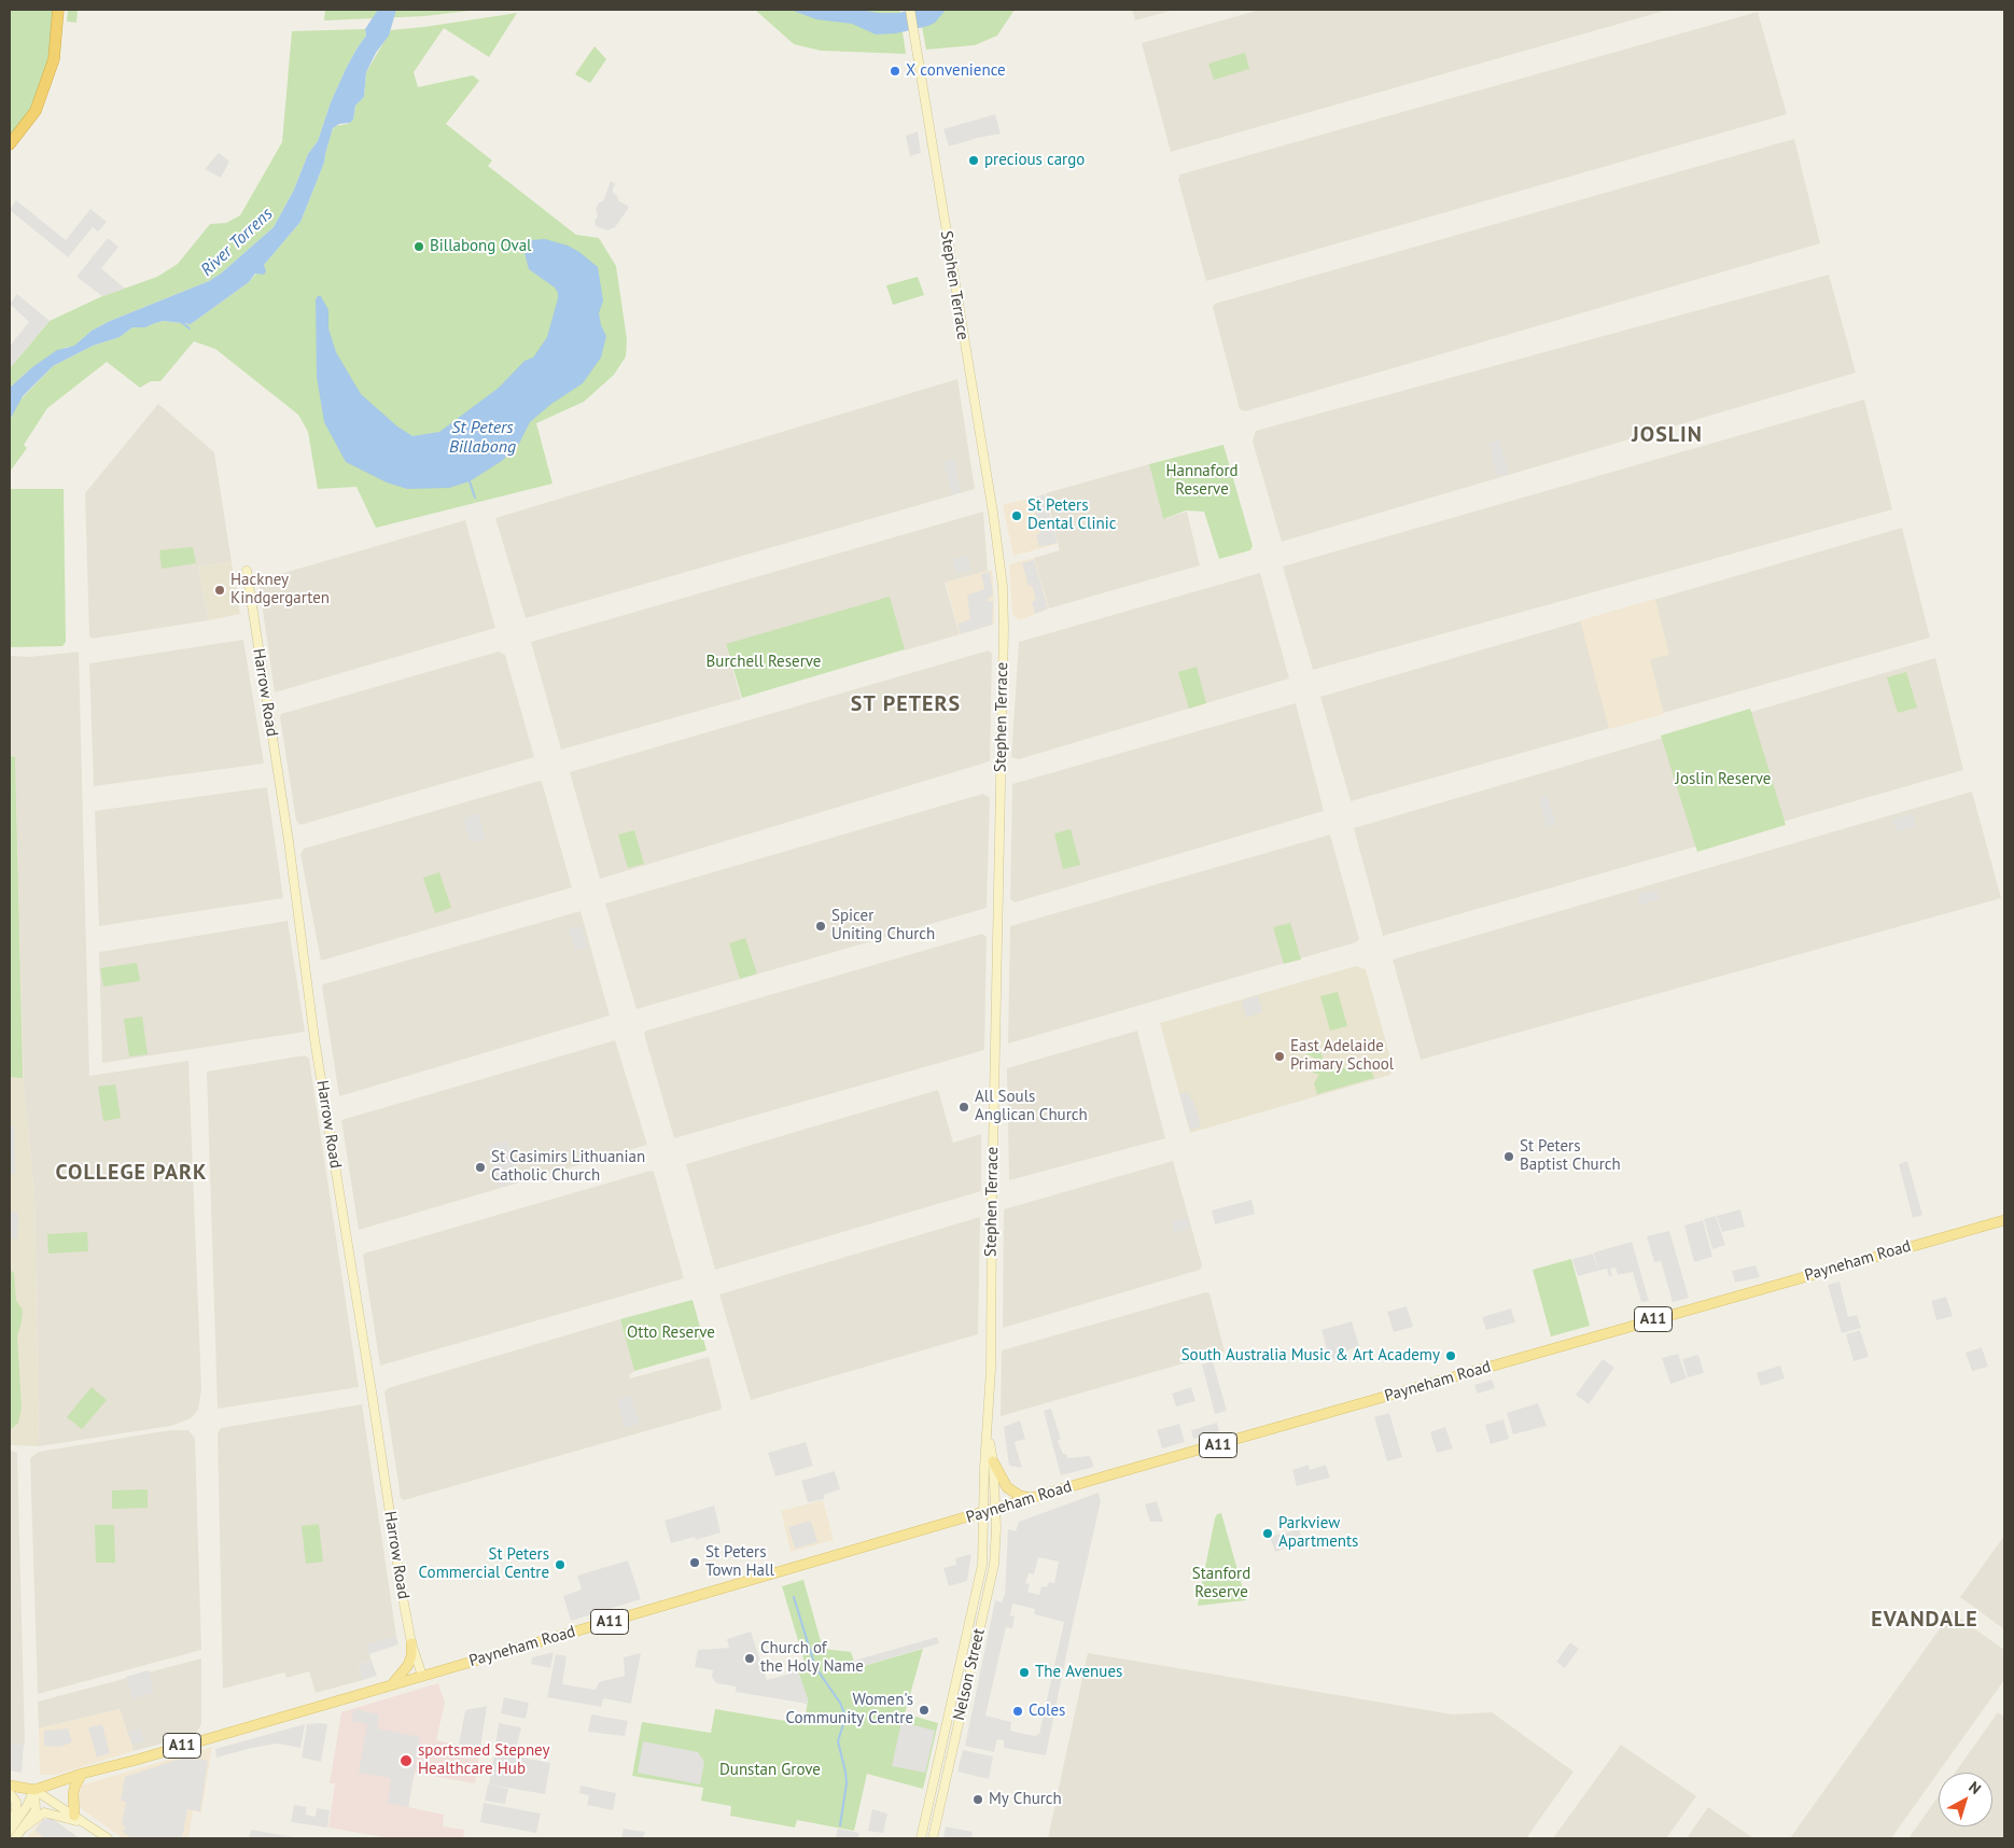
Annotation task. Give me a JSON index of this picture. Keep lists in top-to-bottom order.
{
  "streets": {
    "main road": [
      "Stephen Terrace",
      "Harrow Road",
      "Payneham Road",
      "A11",
      "Nelson Street"
    ]
  },
  "crossings": [
    ["Stephen Terrace", "Payneham Road"],
    ["Stephen Terrace", "Nelson Street"],
    ["Harrow Road", "Payneham Road"],
    ["Payneham Road", "A11"],
    ["Payneham Road", "Nelson Street"]
  ],
  "districts": [
    "JOSLIN",
    "ST PETERS",
    "COLLEGE PARK",
    "EVANDALE"
  ],
  "water": ["River Torrens", "St Peters Billabong"],
  "parks": [
    "Hannaford Reserve",
    "Burchell Reserve",
    "Joslin Reserve",
    "Otto Reserve",
    "Stanford Reserve",
    "Dunstan Grove"
  ],
  "places": [
    "X convenience",
    "precious cargo",
    "Billabong Oval",
    "St Peters Dental Clinic",
    "Hackney Kindgergarten",
    "Spicer Uniting Church",
    "East Adelaide Primary School",
    "All Souls Anglican Church",
    "St Peters Baptist Church",
    "St Casimirs Lithuanian Catholic Church",
    "South Australia Music & Art Academy",
    "Parkview Apartments",
    "St Peters Town Hall",
    "St Peters Commercial Centre",
    "Church of the Holy Name",
    "The Avenues",
    "Women's Community Centre",
    "Coles",
    "sportsmed Stepney Healthcare Hub",
    "My Church"
  ],
  "north": "top right"
}
